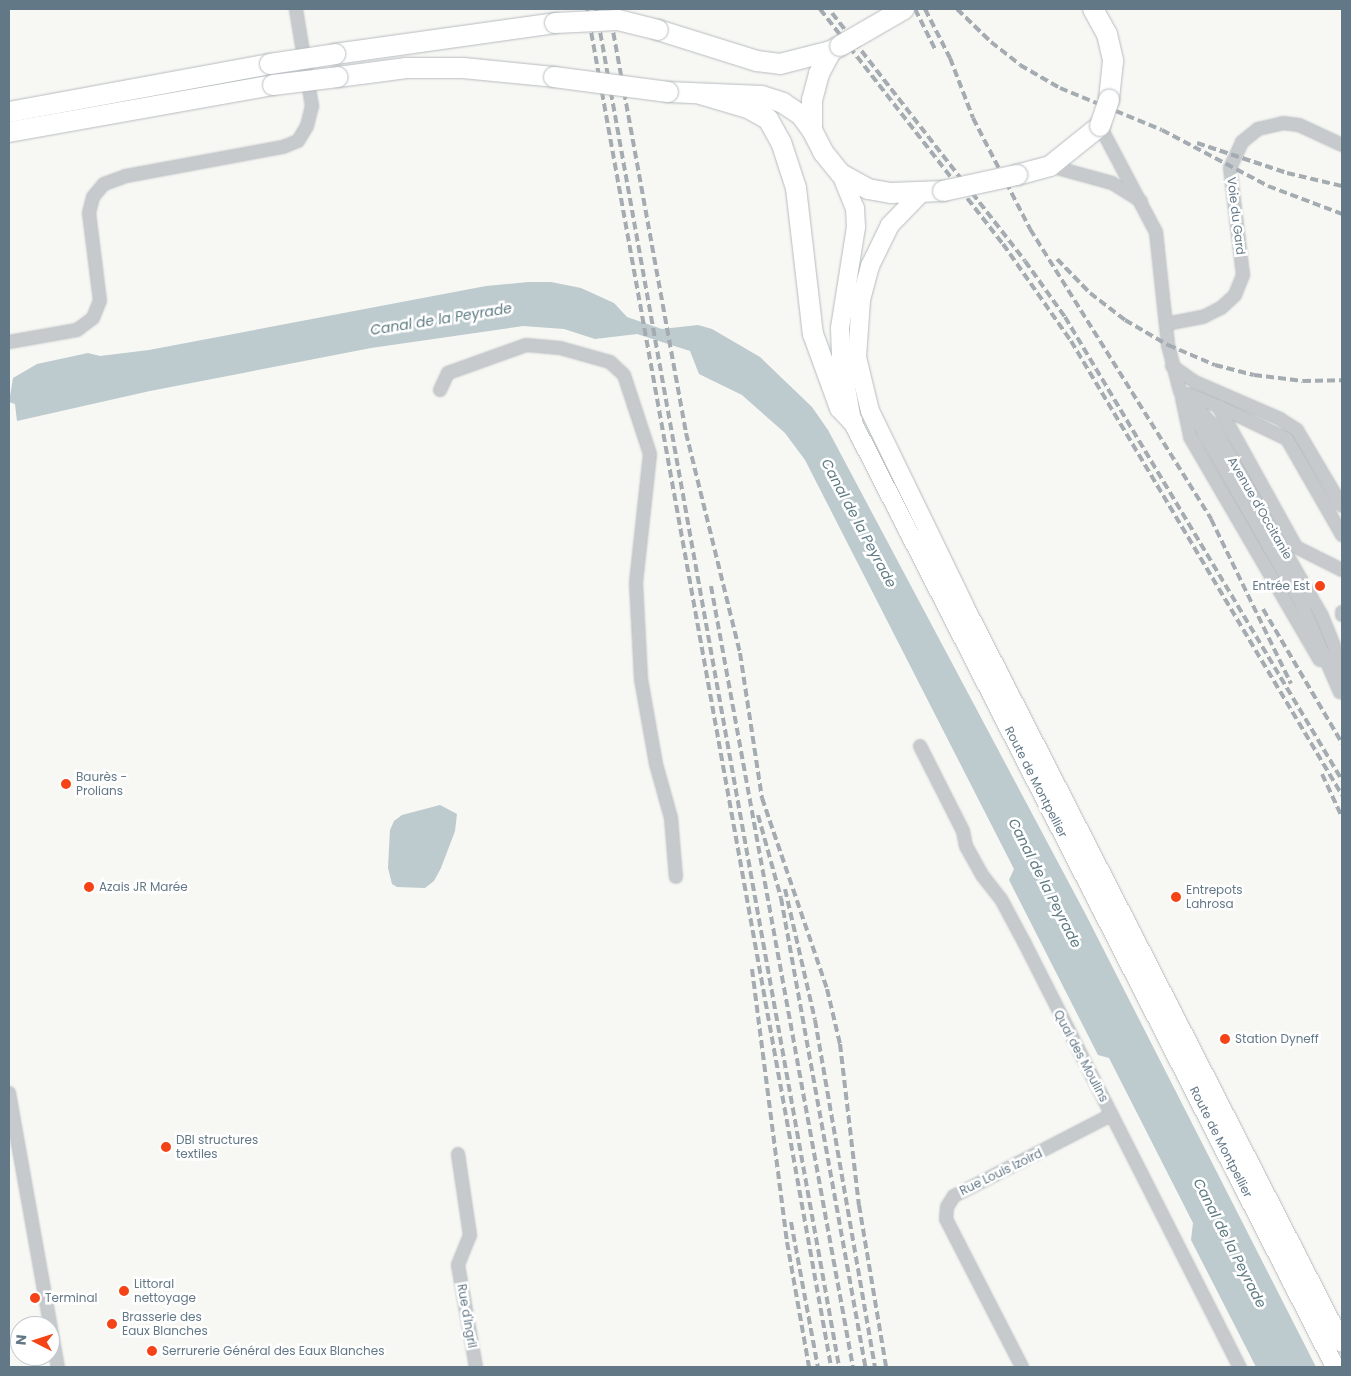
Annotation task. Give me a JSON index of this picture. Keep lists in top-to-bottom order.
{
  "streets": {
    "main road": ["Route de Montpellier"],
    "street": [
      "Voie du Gard",
      "Avenue d'Occitanie",
      "Quai des Moulins",
      "Rue Louis Izoird",
      "Rue d'Ingril"
    ]
  },
  "crossings": [
    ["Voie du Gard", "Avenue d'Occitanie"],
    ["Quai des Moulins", "Rue Louis Izoird"]
  ],
  "water": ["Canal de la Peyrade"],
  "places": [
    "Entrée Est",
    "Baurès - Prolians",
    "Azais JR Marée",
    "Entrepots Lahrosa",
    "Station Dyneff",
    "DBI structures textiles",
    "Littoral nettoyage",
    "Terminal",
    "Brasserie des Eaux Blanches",
    "Serrurerie Général des Eaux Blanches"
  ],
  "north": "left"
}
